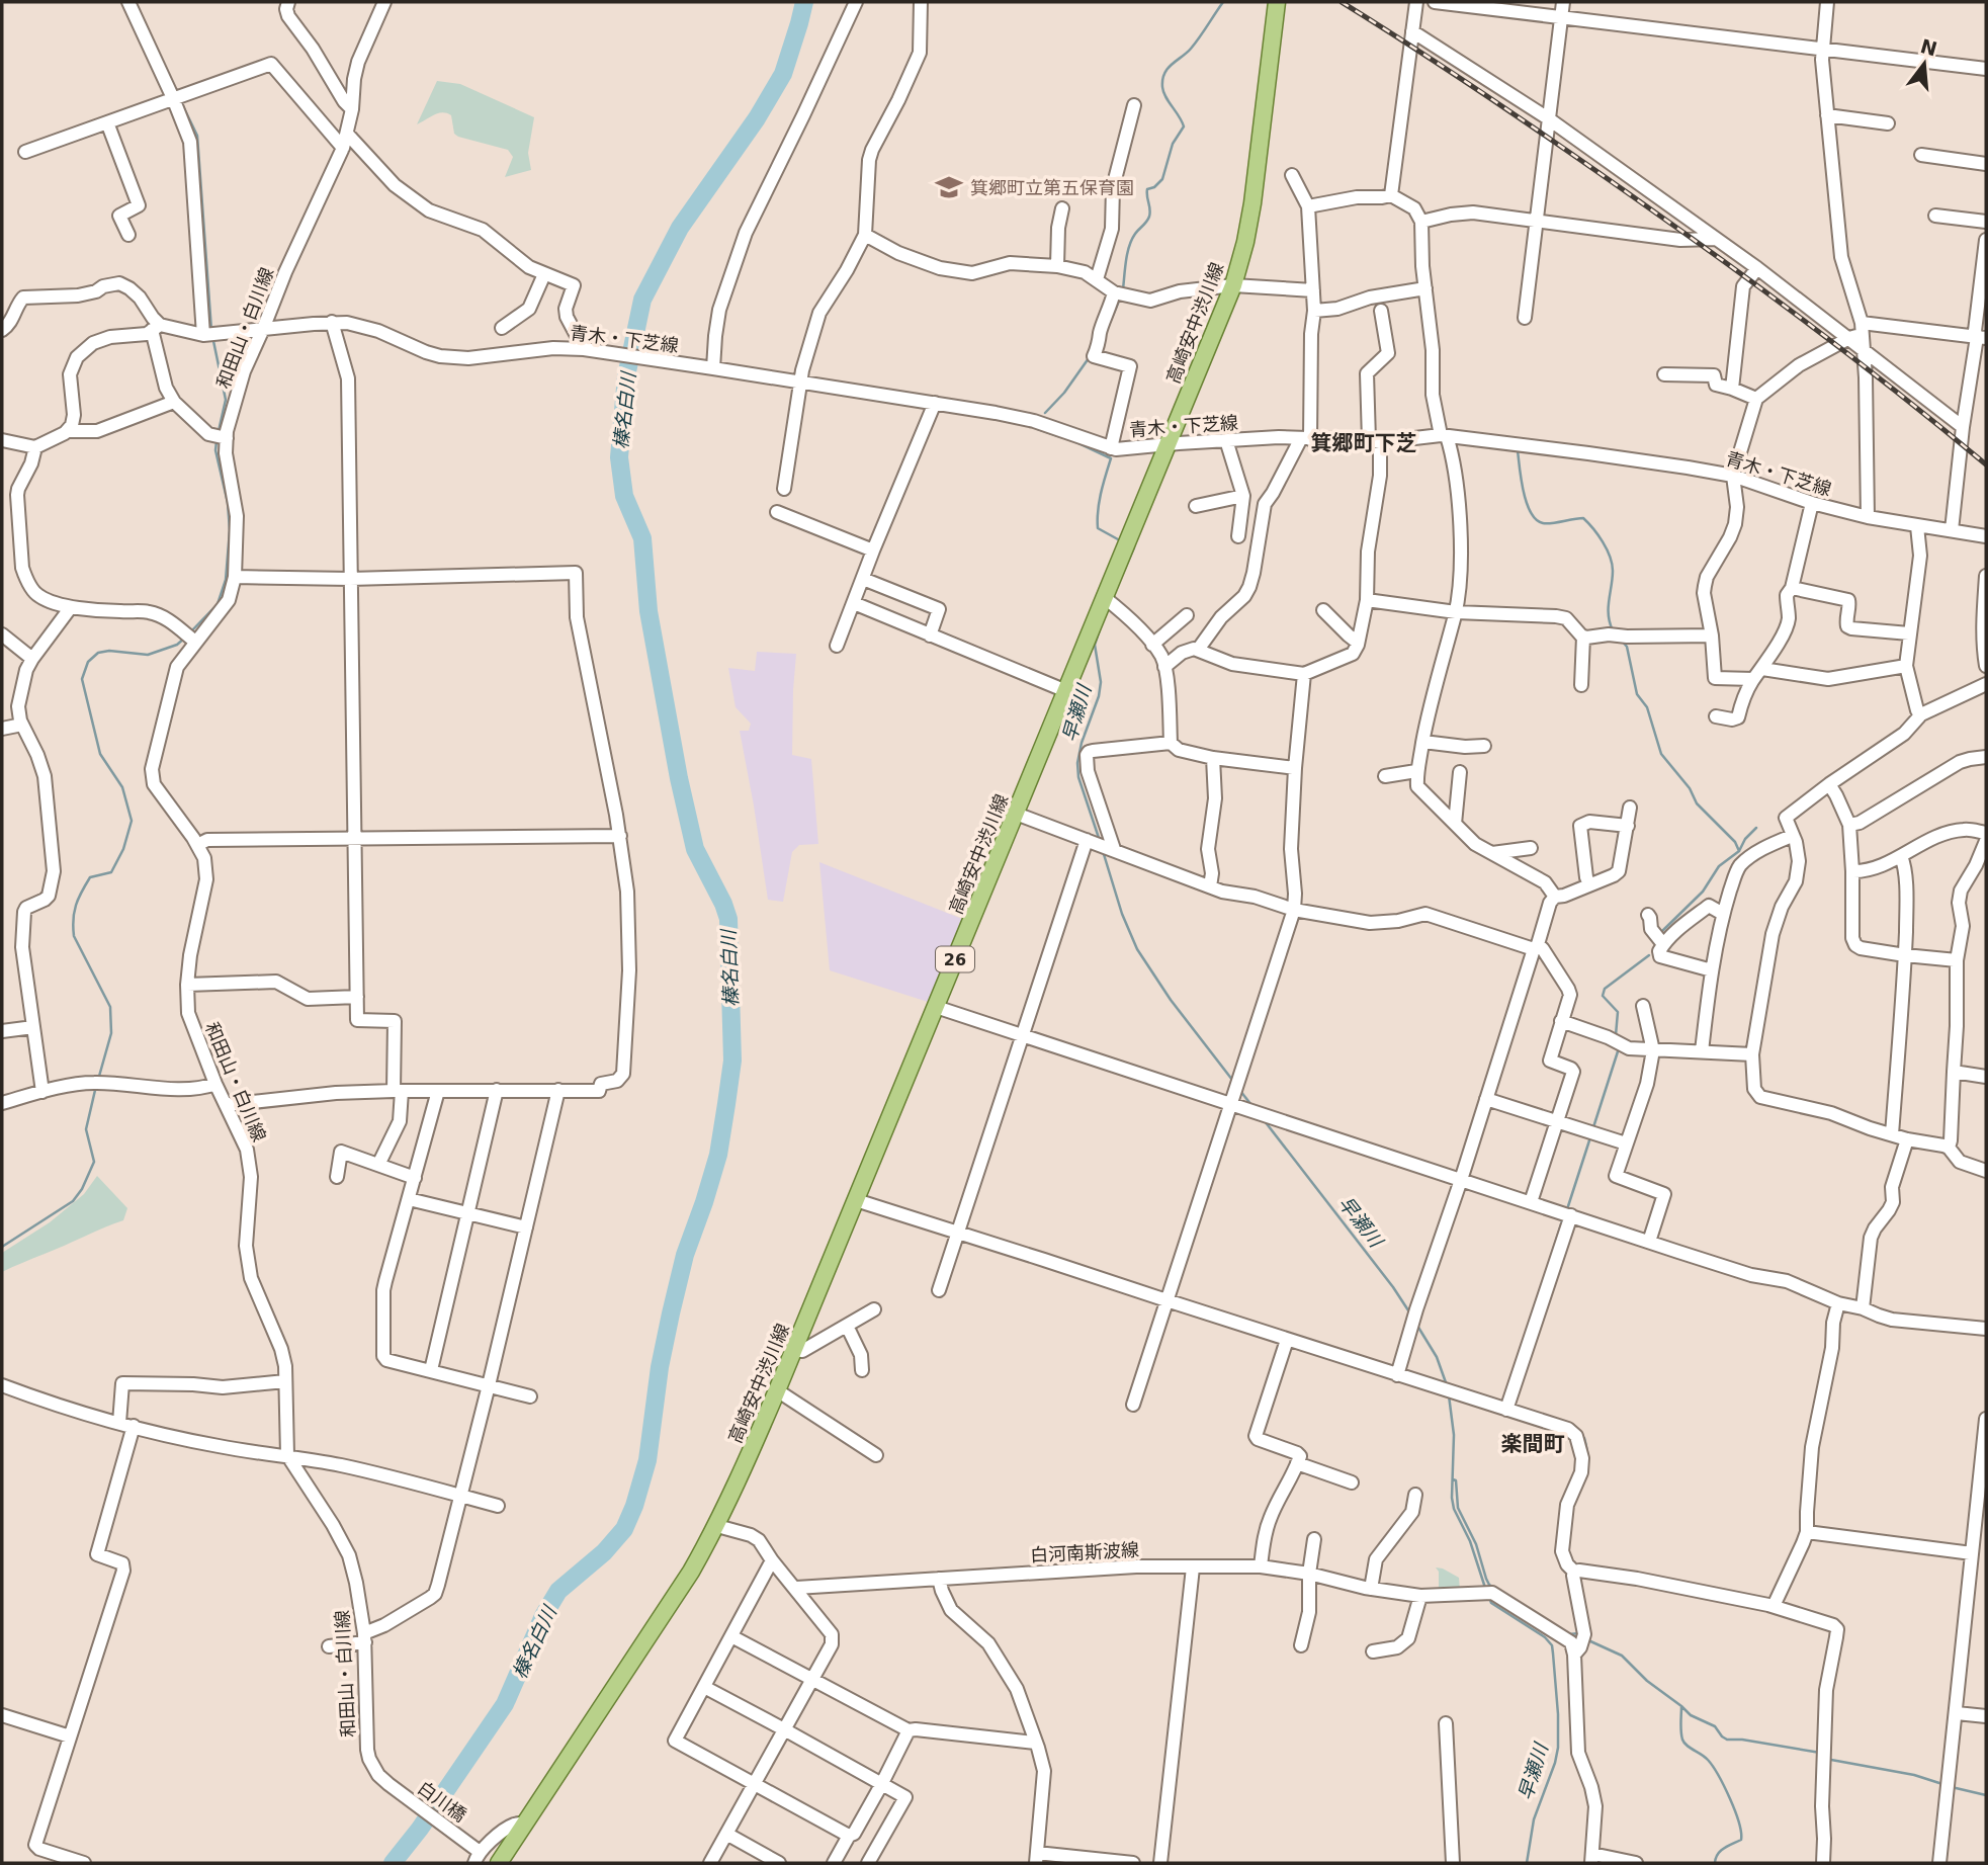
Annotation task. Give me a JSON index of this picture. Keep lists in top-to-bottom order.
{
  "streets": {
    "main road": ["高崎安中渋川線", "26"],
    "street": [
      "和田山・白川線",
      "青木・下芝線",
      "白河南斯波線",
      "白川橋"
    ]
  },
  "crossings": [
    ["高崎安中渋川線", "青木・下芝線"],
    ["和田山・白川線", "青木・下芝線"],
    ["和田山・白川線", "白川橋"]
  ],
  "districts": ["箕郷町下芝", "楽間町"],
  "water": ["榛名白川", "早瀬川"],
  "places": {
    "school or university": ["箕郷町立第五保育園"]
  },
  "north": "top"
}
